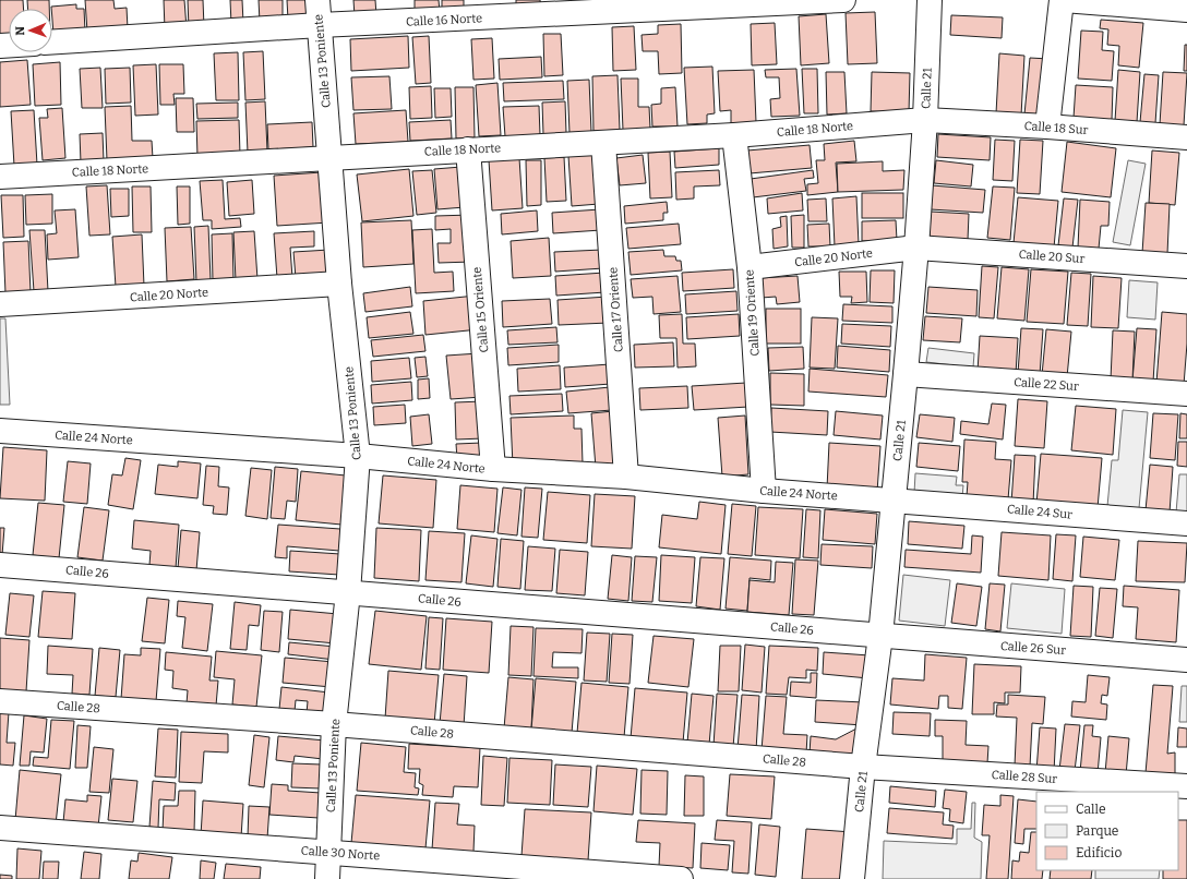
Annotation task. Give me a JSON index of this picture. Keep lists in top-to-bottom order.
{
  "streets": {
    "street": [
      "Calle 16 Norte",
      "Calle 13 Poniente",
      "Calle 21",
      "Calle 18 Sur",
      "Calle 18 Norte",
      "Calle 20 Sur",
      "Calle 20 Norte",
      "Calle 15 Oriente",
      "Calle 17 Oriente",
      "Calle 19 Oriente",
      "Calle 22 Sur",
      "Calle 24 Norte",
      "Calle 24 Sur",
      "Calle 26",
      "Calle 26 Sur",
      "Calle 28",
      "Calle 28 Sur",
      "Calle 30 Norte"
    ]
  },
  "crossings": [
    ["Calle 16 Norte", "Calle 13 Poniente"],
    ["Calle 13 Poniente", "Calle 18 Norte"],
    ["Calle 13 Poniente", "Calle 20 Norte"],
    ["Calle 13 Poniente", "Calle 24 Norte"],
    ["Calle 13 Poniente", "Calle 26"],
    ["Calle 13 Poniente", "Calle 28"],
    ["Calle 13 Poniente", "Calle 30 Norte"],
    ["Calle 21", "Calle 18 Sur"],
    ["Calle 21", "Calle 18 Norte"],
    ["Calle 21", "Calle 20 Sur"],
    ["Calle 21", "Calle 20 Norte"],
    ["Calle 21", "Calle 22 Sur"],
    ["Calle 21", "Calle 24 Norte"],
    ["Calle 21", "Calle 24 Sur"],
    ["Calle 21", "Calle 26"],
    ["Calle 21", "Calle 26 Sur"],
    ["Calle 21", "Calle 28"],
    ["Calle 21", "Calle 28 Sur"],
    ["Calle 18 Sur", "Calle 18 Norte"],
    ["Calle 18 Norte", "Calle 15 Oriente"],
    ["Calle 18 Norte", "Calle 17 Oriente"],
    ["Calle 18 Norte", "Calle 19 Oriente"],
    ["Calle 20 Sur", "Calle 20 Norte"],
    ["Calle 20 Norte", "Calle 19 Oriente"],
    ["Calle 15 Oriente", "Calle 24 Norte"],
    ["Calle 17 Oriente", "Calle 24 Norte"],
    ["Calle 19 Oriente", "Calle 24 Norte"],
    ["Calle 24 Norte", "Calle 24 Sur"],
    ["Calle 26", "Calle 26 Sur"],
    ["Calle 28", "Calle 28 Sur"]
  ],
  "legend": ["Calle", "Parque", "Edificio"],
  "north": "left"
}
